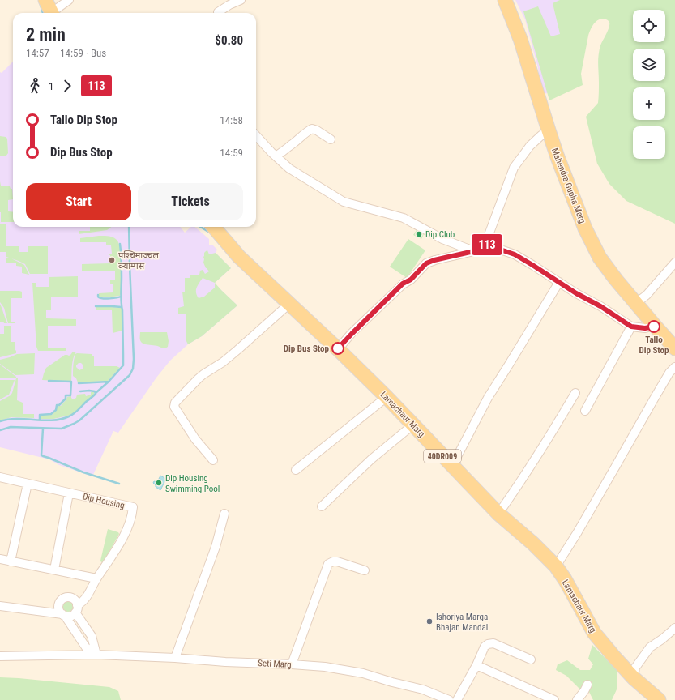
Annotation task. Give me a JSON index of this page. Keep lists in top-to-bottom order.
{
  "streets": {
    "main road": ["Mahendra Gupha Marg", "Lamachaur Marg", "40DR009"],
    "street": ["Dip Housing", "Seti Marg"]
  },
  "places": [
    "Dip Club",
    "पश्‍चिमाञ्‍चल क्याम्पस",
    "Tallo Dip Stop",
    "Dip Bus Stop",
    "Dip Housing Swimming Pool",
    "Ishoriya Marga Bhajan Mandal"
  ],
  "lines": ["bus line 113"],
  "page": {
    "on_map": "113",
    "map_buttons": ["+", "−"],
    "heading": ["2 min", "14:57 – 14:59 · Bus", "$0.80"],
    "legs": ["1", "113"],
    "list": [
      {
        "name": "Tallo Dip Stop",
        "value": "14:58"
      },
      {
        "name": "Dip Bus Stop",
        "value": "14:59"
      }
    ],
    "buttons": ["Start", "Tickets"]
  }
}
